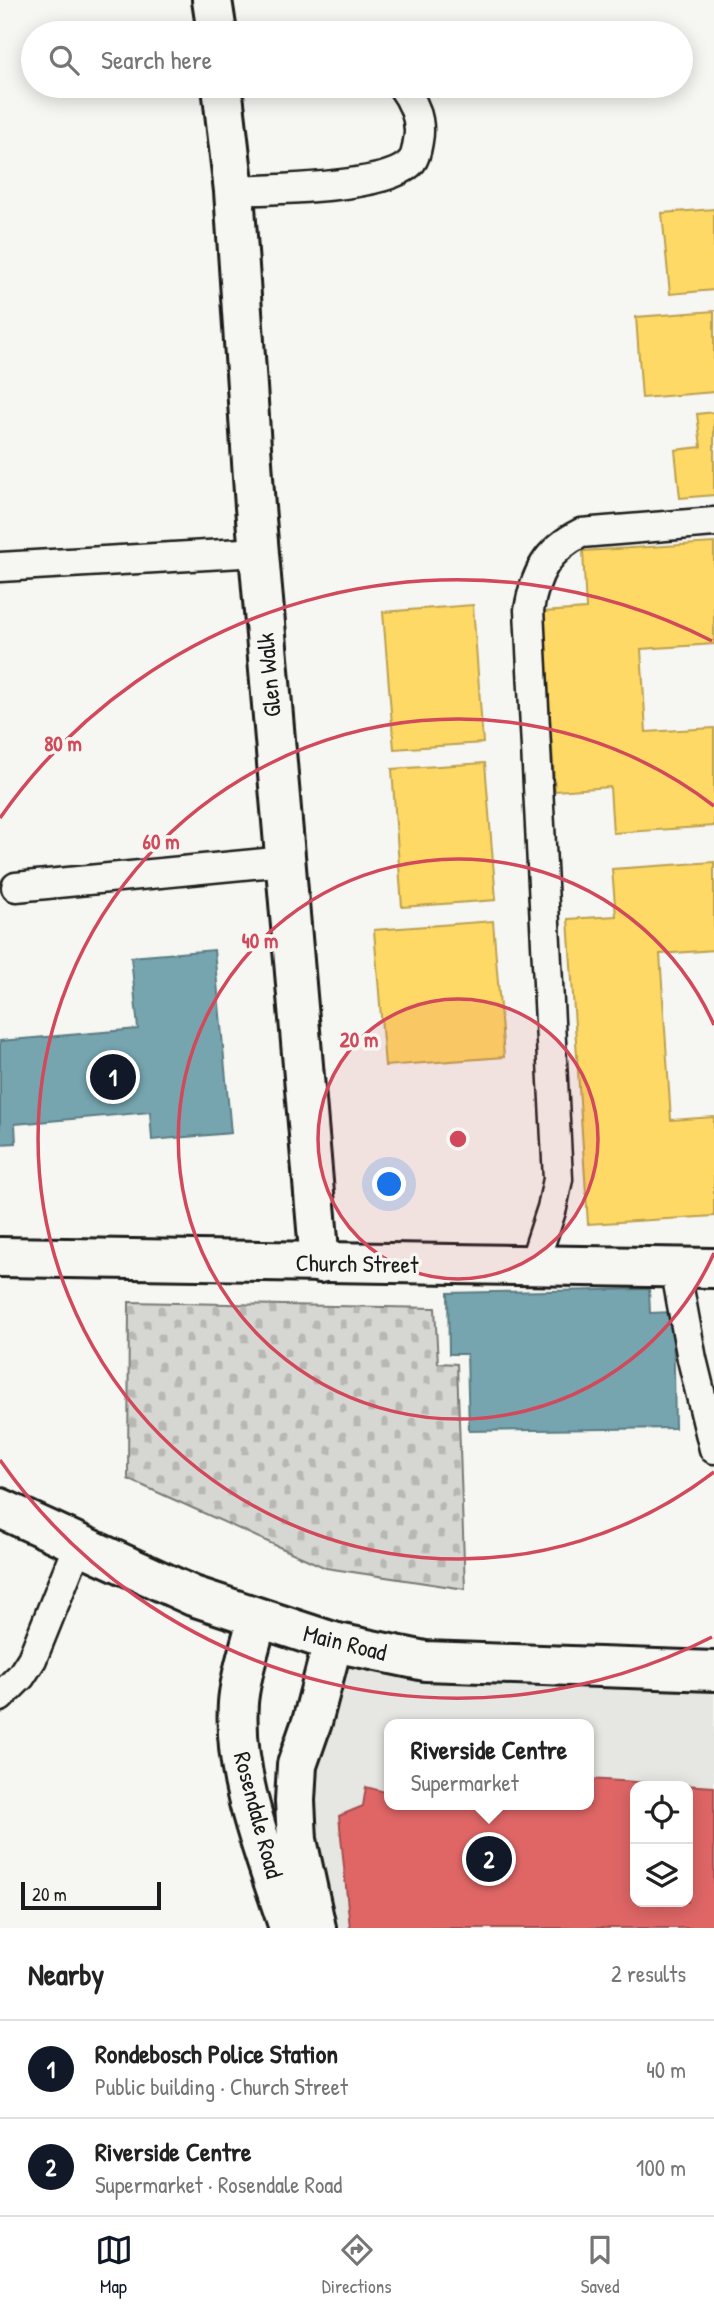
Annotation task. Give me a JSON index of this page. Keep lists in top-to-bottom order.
{
  "streets": {
    "street": [
      "Glen Walk",
      "Church Street",
      "Main Road",
      "Rosendale Road"
    ]
  },
  "crossings": [
    ["Glen Walk", "Church Street"],
    ["Main Road", "Rosendale Road"]
  ],
  "scale_bar": "20 m",
  "page": {
    "search": "Search here",
    "pins": ["1", "2"],
    "popup": ["Riverside Centre", "Supermarket"],
    "scale": "20 m",
    "heading": ["Nearby", "2 results"],
    "list": [
      {
        "mark": "1",
        "name": "Rondebosch Police Station",
        "note": "Public building · Church Street",
        "value": "40 m"
      },
      {
        "mark": "2",
        "name": "Riverside Centre",
        "note": "Supermarket · Rosendale Road",
        "value": "100 m"
      }
    ],
    "nav": ["Map", "Directions", "Saved"]
  },
  "rings": [
    "80 m",
    "60 m",
    "40 m",
    "20 m"
  ]
}
